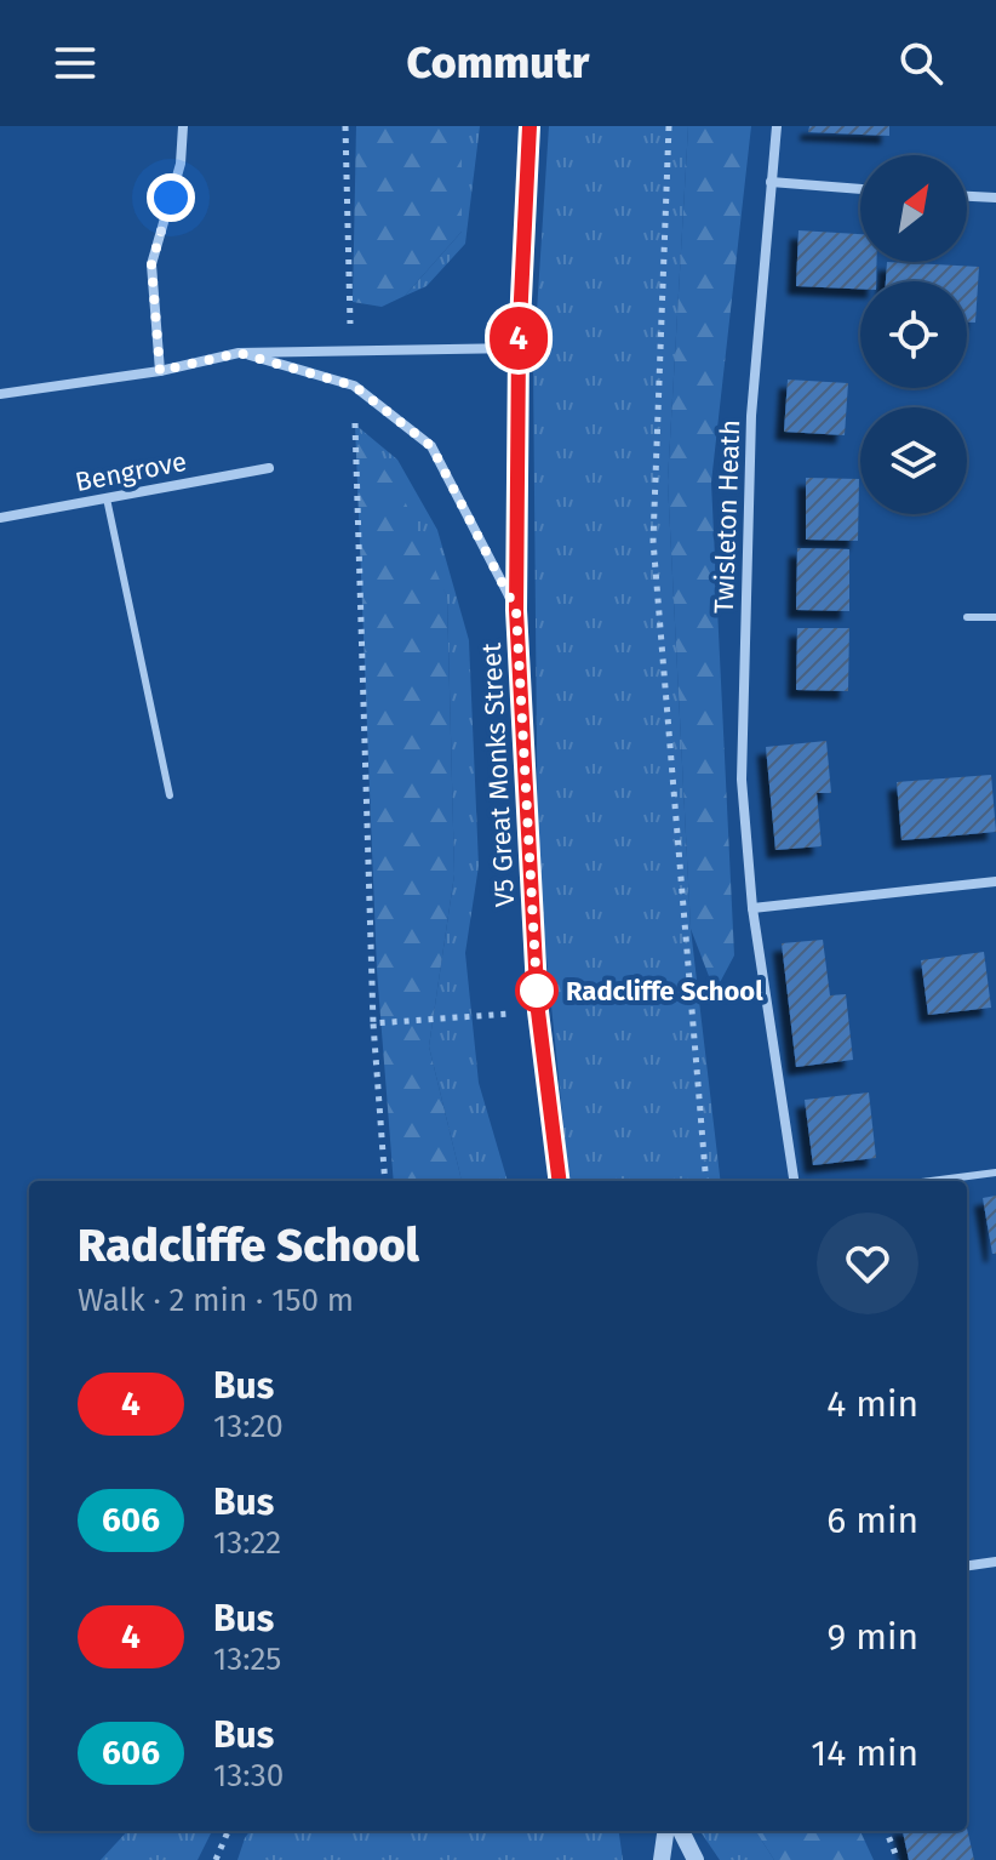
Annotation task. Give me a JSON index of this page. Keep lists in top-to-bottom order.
{
  "streets": {
    "street": ["Bengrove", "Twisleton Heath", "V5 Great Monks Street"]
  },
  "places": ["Radcliffe School"],
  "lines": ["bus line 4"],
  "north": "top right",
  "page": {
    "header": "Commutr",
    "on_map": "4",
    "heading": ["Radcliffe School", "Walk · 2 min · 150 m"],
    "list": [
      {
        "mark": "4",
        "name": "Bus",
        "note": "13:20",
        "value": "4 min"
      },
      {
        "mark": "606",
        "name": "Bus",
        "note": "13:22",
        "value": "6 min"
      },
      {
        "mark": "4",
        "name": "Bus",
        "note": "13:25",
        "value": "9 min"
      },
      {
        "mark": "606",
        "name": "Bus",
        "note": "13:30",
        "value": "14 min"
      }
    ]
  }
}
